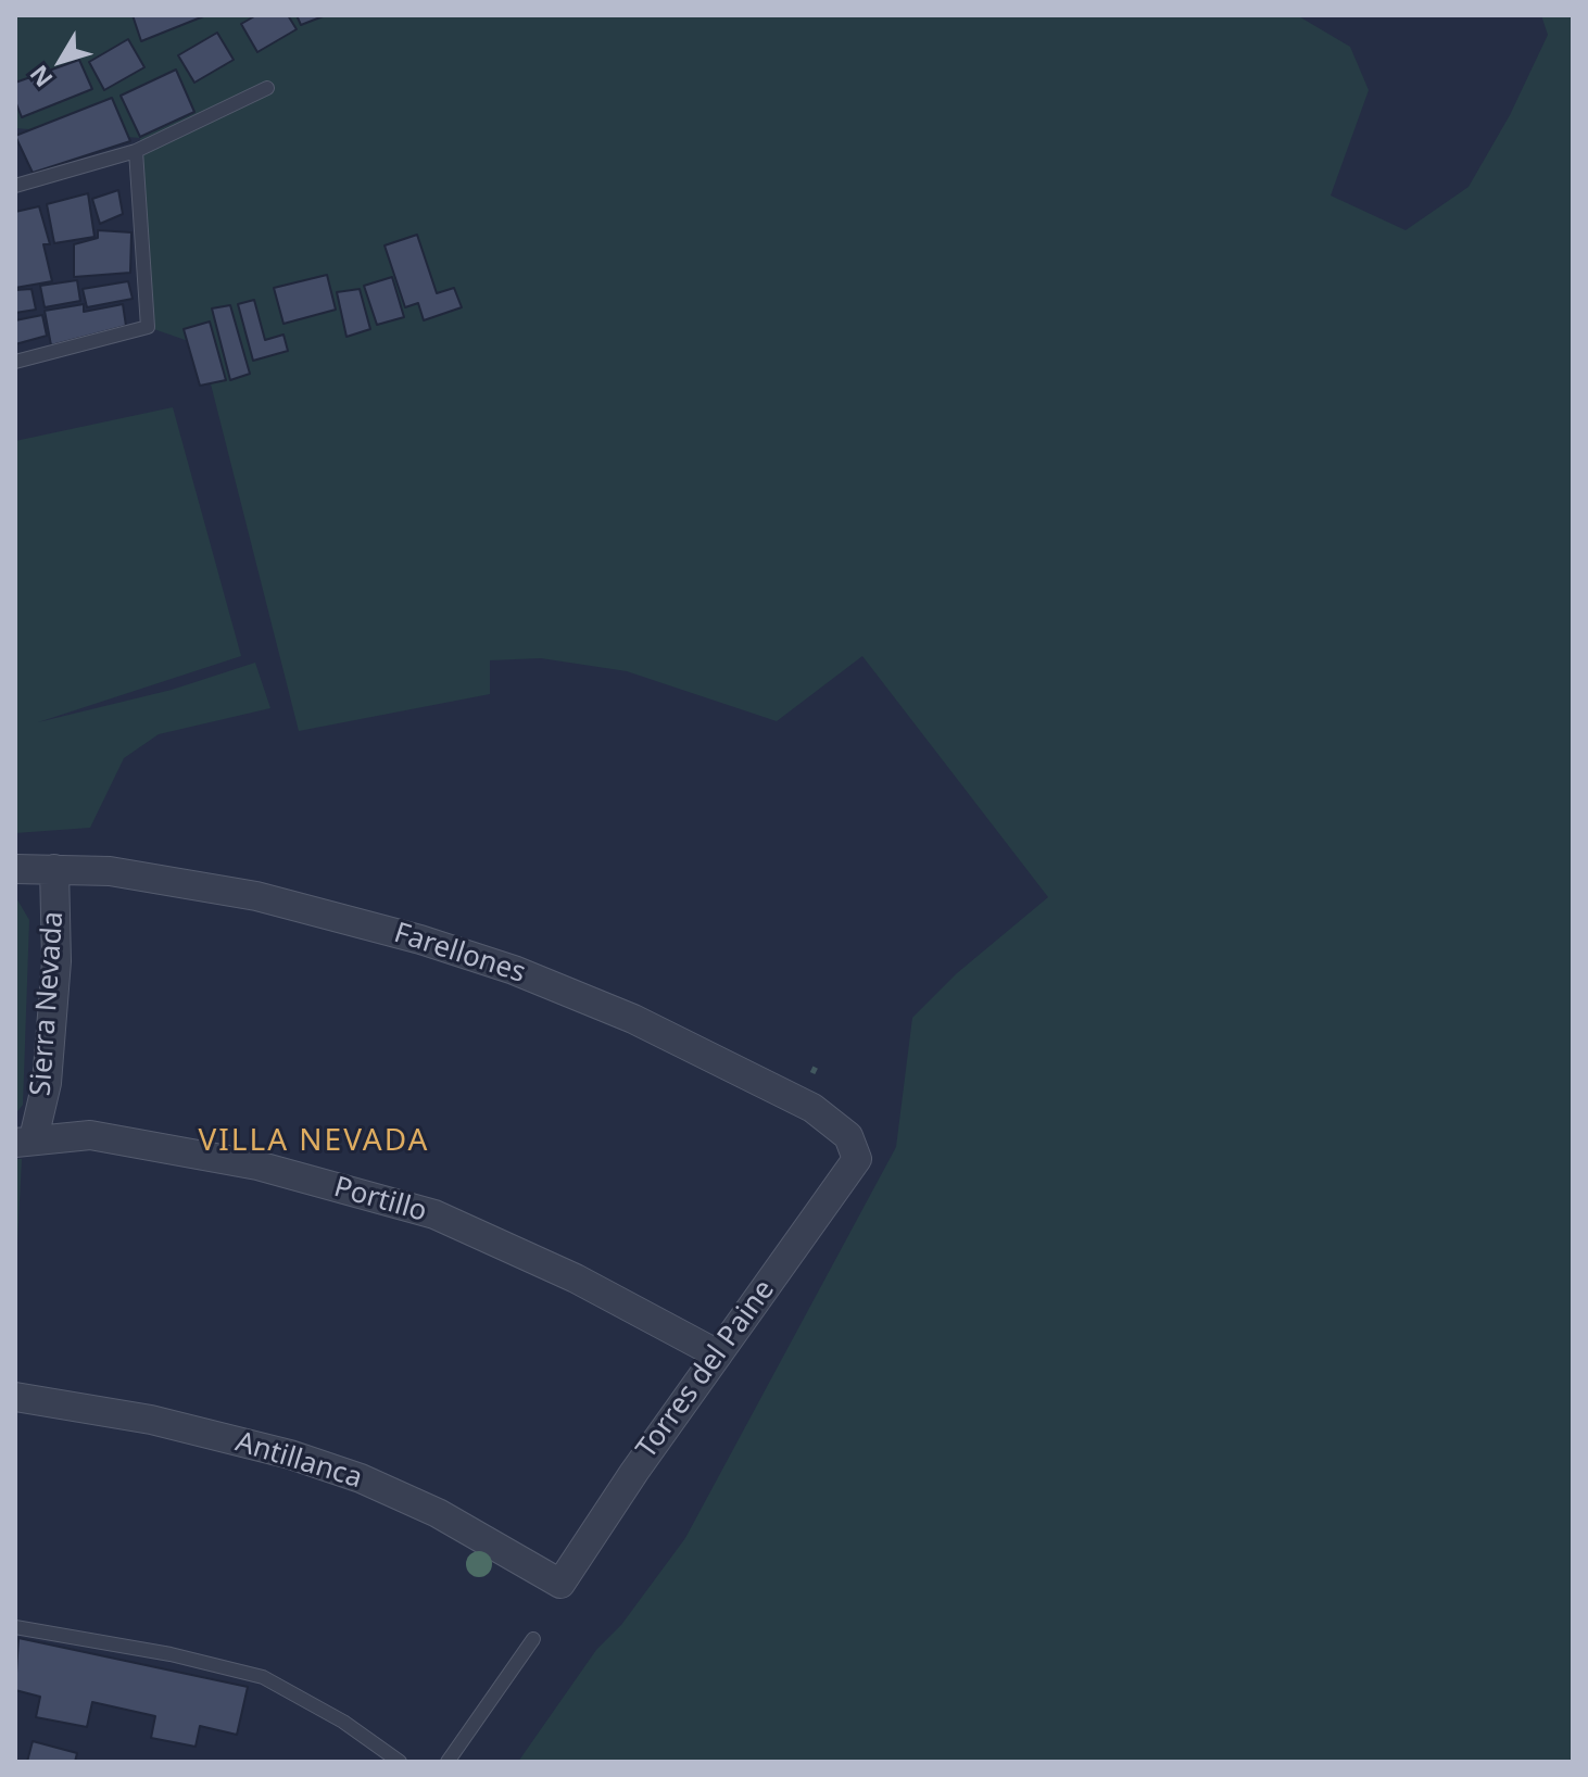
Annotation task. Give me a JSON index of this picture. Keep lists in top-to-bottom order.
{
  "streets": {
    "street": [
      "Farellones",
      "Sierra Nevada",
      "Portillo",
      "Torres del Paine",
      "Antillanca"
    ]
  },
  "crossings": [
    ["Farellones", "Sierra Nevada"],
    ["Farellones", "Torres del Paine"],
    ["Sierra Nevada", "Portillo"],
    ["Portillo", "Torres del Paine"],
    ["Torres del Paine", "Antillanca"]
  ],
  "districts": ["VILLA NEVADA"],
  "north": "bottom left"
}
